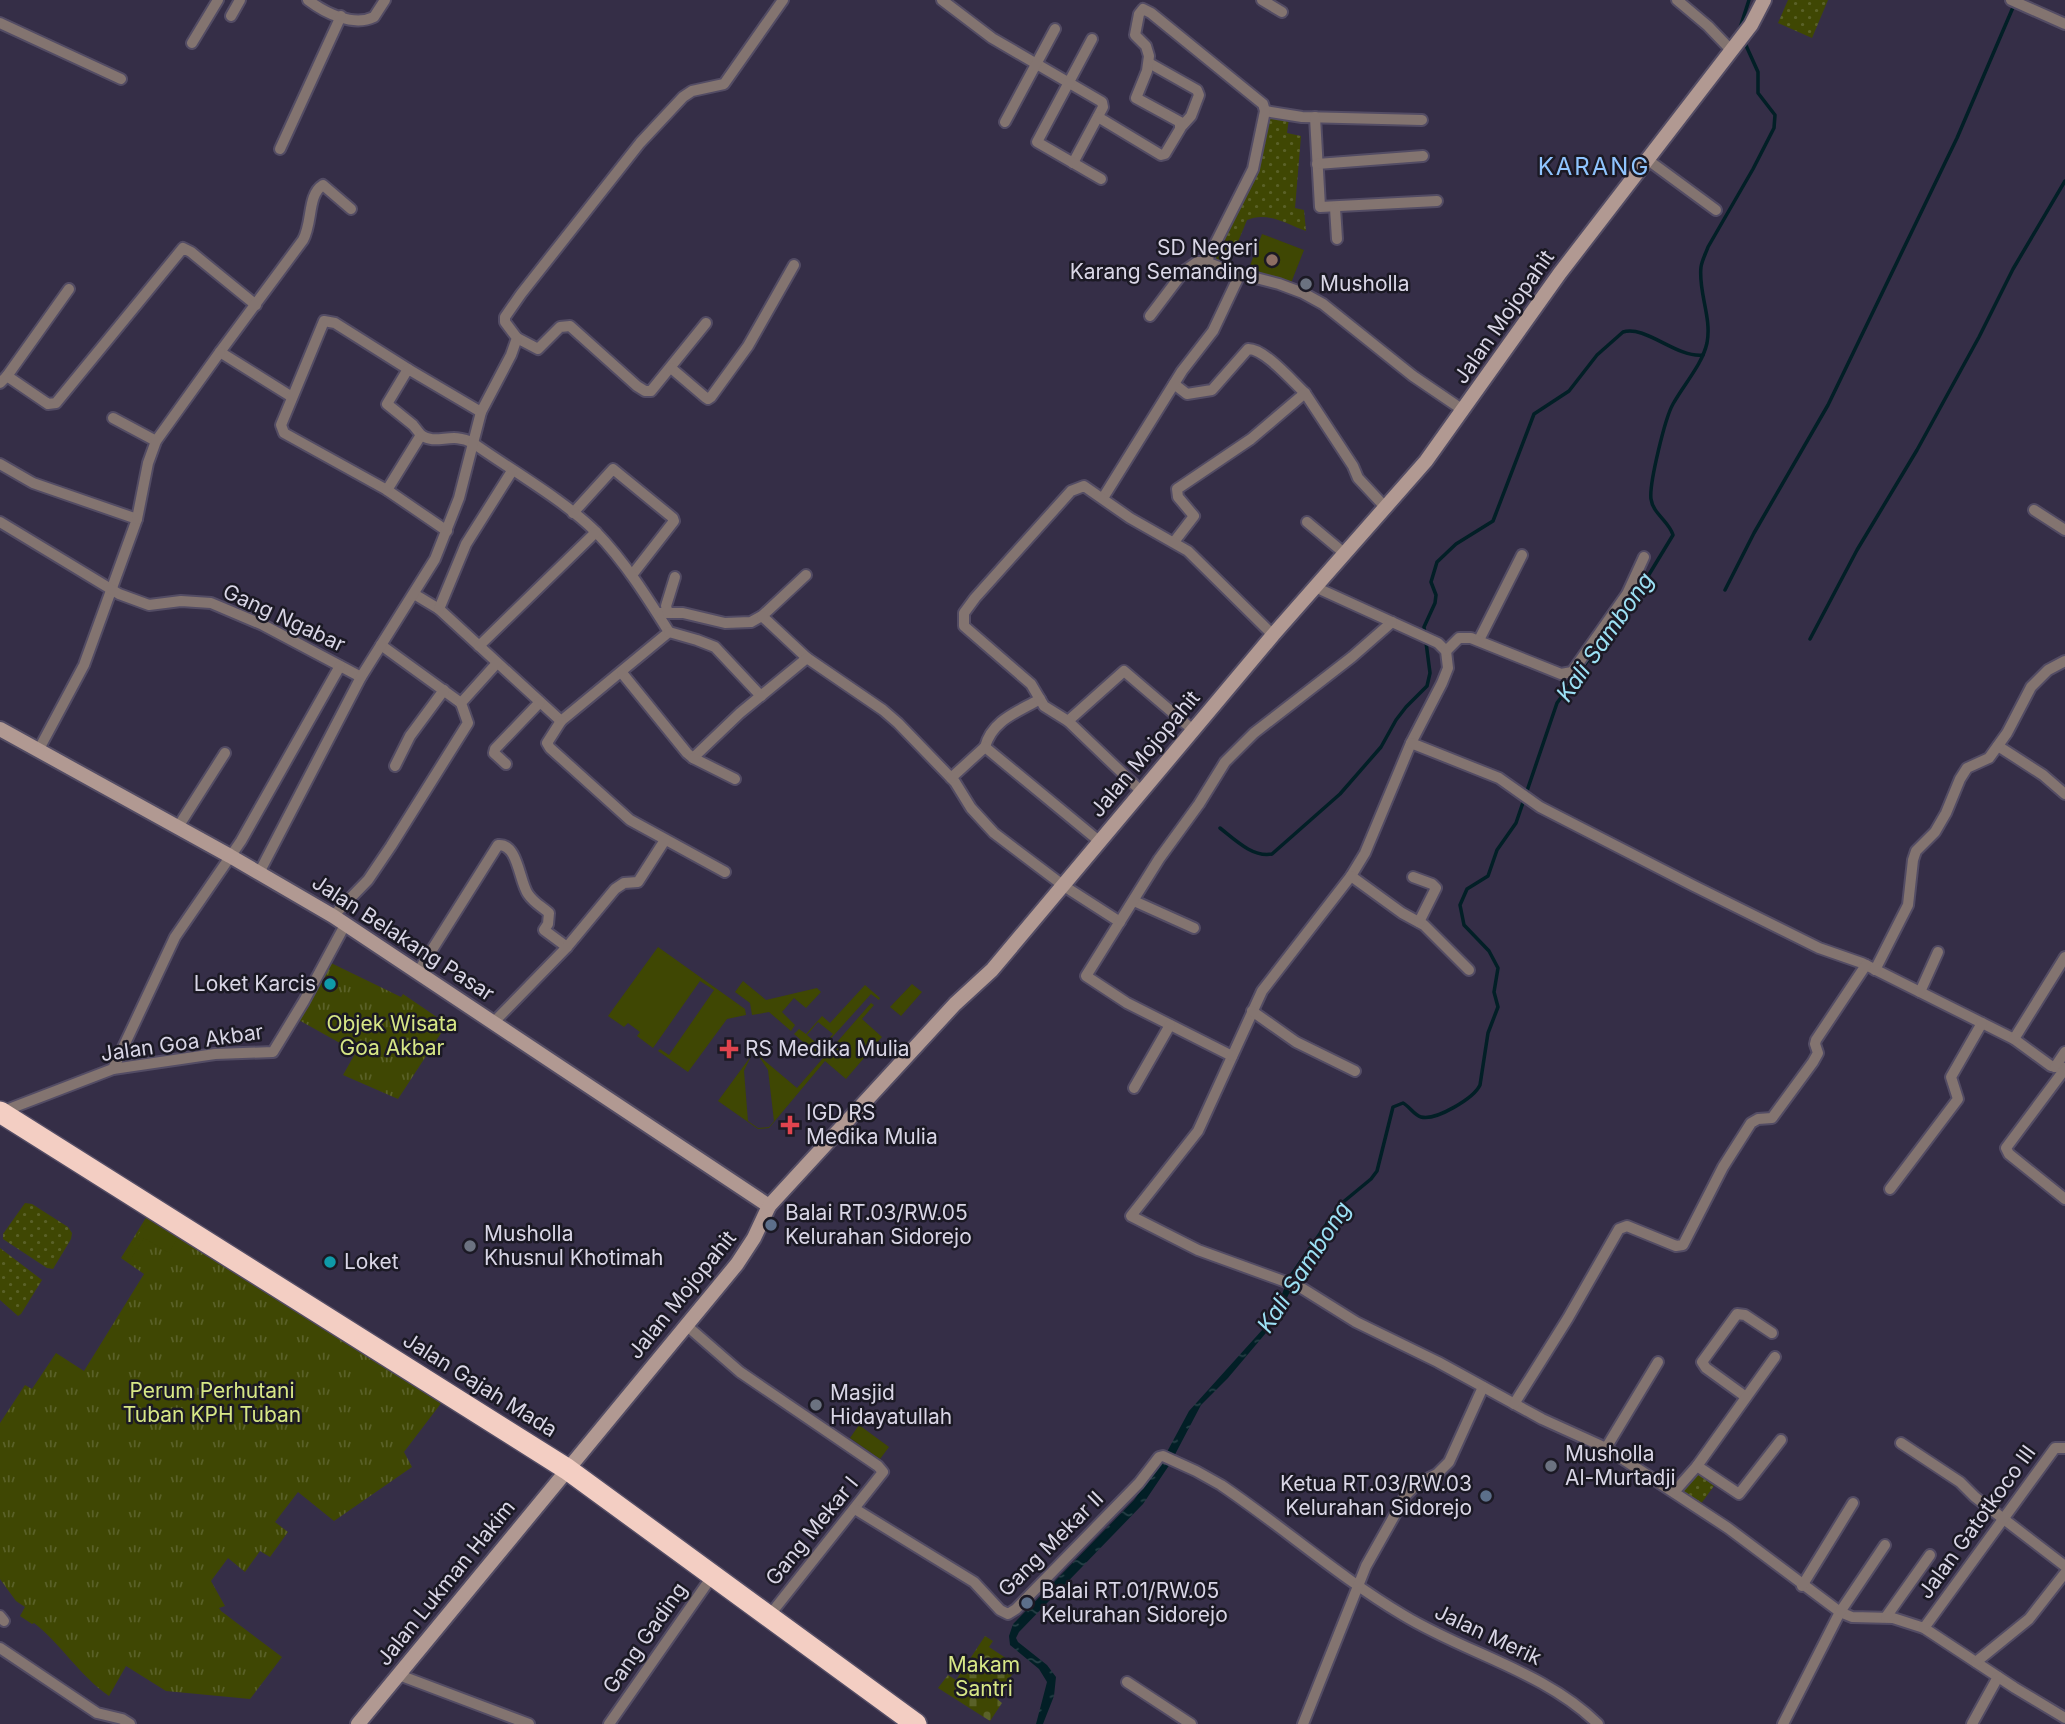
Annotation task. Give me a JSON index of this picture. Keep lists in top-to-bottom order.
{
  "streets": {
    "highway": ["Jalan Gajah Mada"],
    "street": [
      "Jalan Mojopahit",
      "Gang Ngabar",
      "Jalan Belakang Pasar",
      "Jalan Goa Akbar",
      "Jalan Gatotkoco III",
      "Gang Mekar I",
      "Gang Mekar II",
      "Jalan Lukman Hakim",
      "Jalan Merik",
      "Gang Gading"
    ]
  },
  "crossings": [
    ["Jalan Mojopahit", "Jalan Belakang Pasar"],
    ["Jalan Mojopahit", "Jalan Gajah Mada"],
    ["Jalan Mojopahit", "Gang Mekar I"],
    ["Jalan Mojopahit", "Jalan Lukman Hakim"],
    ["Jalan Belakang Pasar", "Jalan Goa Akbar"],
    ["Jalan Goa Akbar", "Jalan Gajah Mada"],
    ["Jalan Gajah Mada", "Gang Mekar I"],
    ["Jalan Gajah Mada", "Jalan Lukman Hakim"],
    ["Jalan Gajah Mada", "Gang Gading"],
    ["Gang Mekar I", "Gang Mekar II"],
    ["Gang Mekar II", "Jalan Merik"]
  ],
  "districts": ["KARANG"],
  "water": ["Kali Sambong"],
  "parks": ["Objek Wisata Goa Akbar", "Perum Perhutani Tuban KPH Tuban", "Makam Santri"],
  "places": {
    "other": [
      "SD Negeri Karang Semanding",
      "Musholla",
      "Loket Karcis",
      "Balai RT.03/RW.05 Kelurahan Sidorejo",
      "Musholla Khusnul Khotimah",
      "Loket",
      "Masjid Hidayatullah",
      "Musholla Al-Murtadji",
      "Ketua RT.03/RW.03 Kelurahan Sidorejo",
      "Balai RT.01/RW.05 Kelurahan Sidorejo"
    ],
    "health": ["RS Medika Mulia", "IGD RS Medika Mulia"]
  }
}
